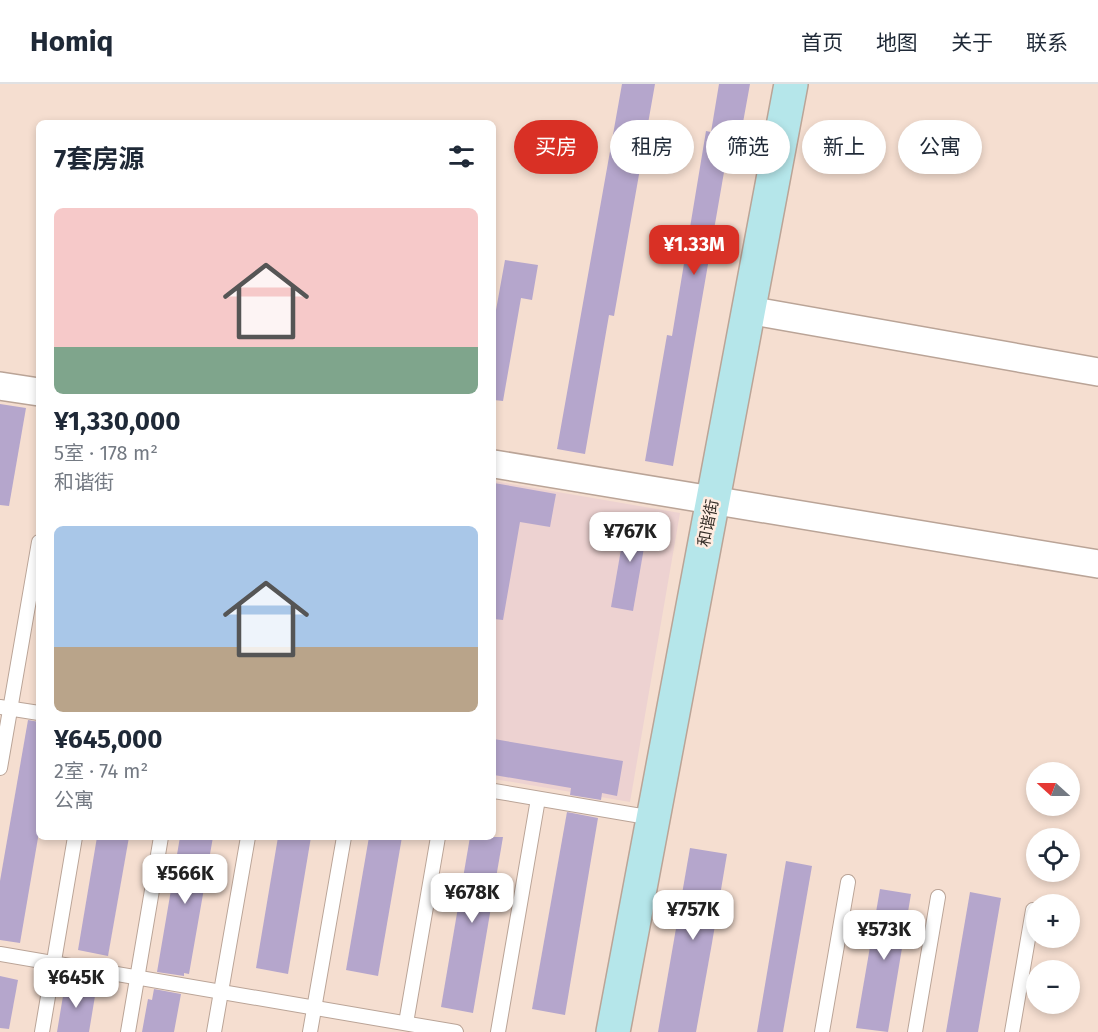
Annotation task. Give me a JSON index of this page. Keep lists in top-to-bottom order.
{
  "streets": {
    "street": ["和谐街"]
  },
  "north": "left",
  "page": {
    "header": "Homiq",
    "nav": [
      "首页",
      "地图",
      "关于",
      "联系"
    ],
    "chip": [
      "买房",
      "租房",
      "筛选",
      "新上",
      "公寓"
    ],
    "heading": "7套房源",
    "list": [
      {
        "name": "¥1,330,000",
        "note": "5室 · 178 m² · 和谐街"
      },
      {
        "name": "¥645,000",
        "note": "2室 · 74 m² · 公寓"
      }
    ],
    "price": [
      "¥1.33M",
      "¥767K",
      "¥566K",
      "¥678K",
      "¥757K",
      "¥573K",
      "¥645K"
    ],
    "map_buttons": ["+", "−"]
  }
}
